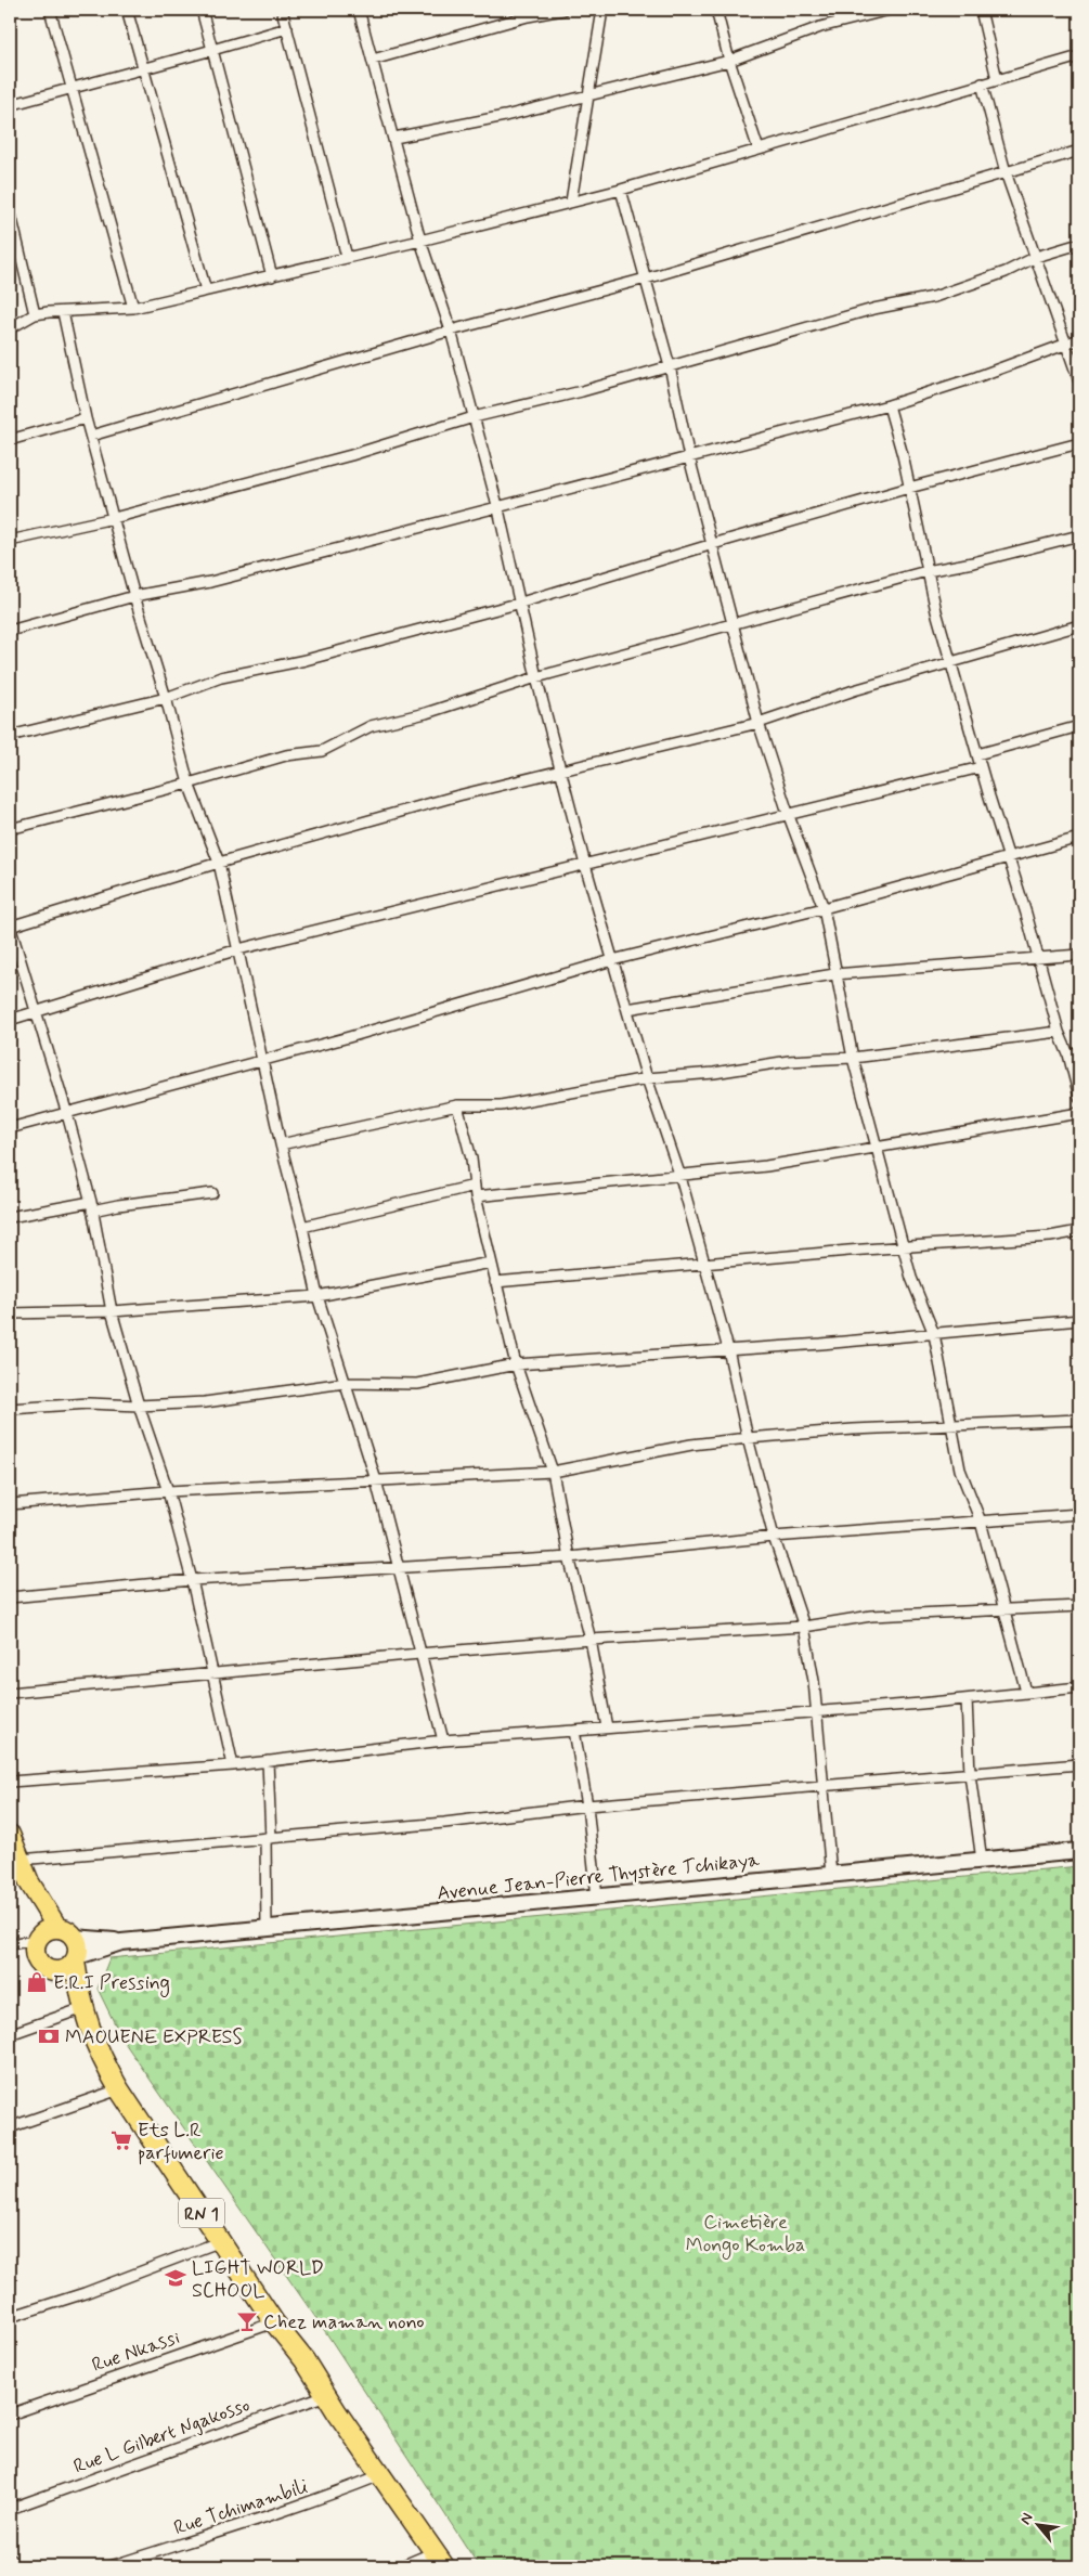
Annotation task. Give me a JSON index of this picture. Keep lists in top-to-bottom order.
{
  "streets": {
    "highway": ["RN 1"],
    "street": [
      "Avenue Jean-Pierre Thystère Tchikaya",
      "Rue Nkassi",
      "Rue L Gilbert Ngakosso",
      "Rue Tchimambili"
    ]
  },
  "crossings": [
    ["Avenue Jean-Pierre Thystère Tchikaya", "RN 1"],
    ["RN 1", "Rue Nkassi"],
    ["RN 1", "Rue L Gilbert Ngakosso"],
    ["RN 1", "Rue Tchimambili"]
  ],
  "parks": ["Cimetière Mongo Komba"],
  "places": {
    "shop": ["E.R.I Pressing"],
    "bank": ["MAOUENE EXPRESS"],
    "supermarket": ["Ets L.R parfumerie"],
    "school or university": ["LIGHT WORLD SCHOOL"],
    "bar": ["Chez maman nono"]
  },
  "north": "top left"
}
